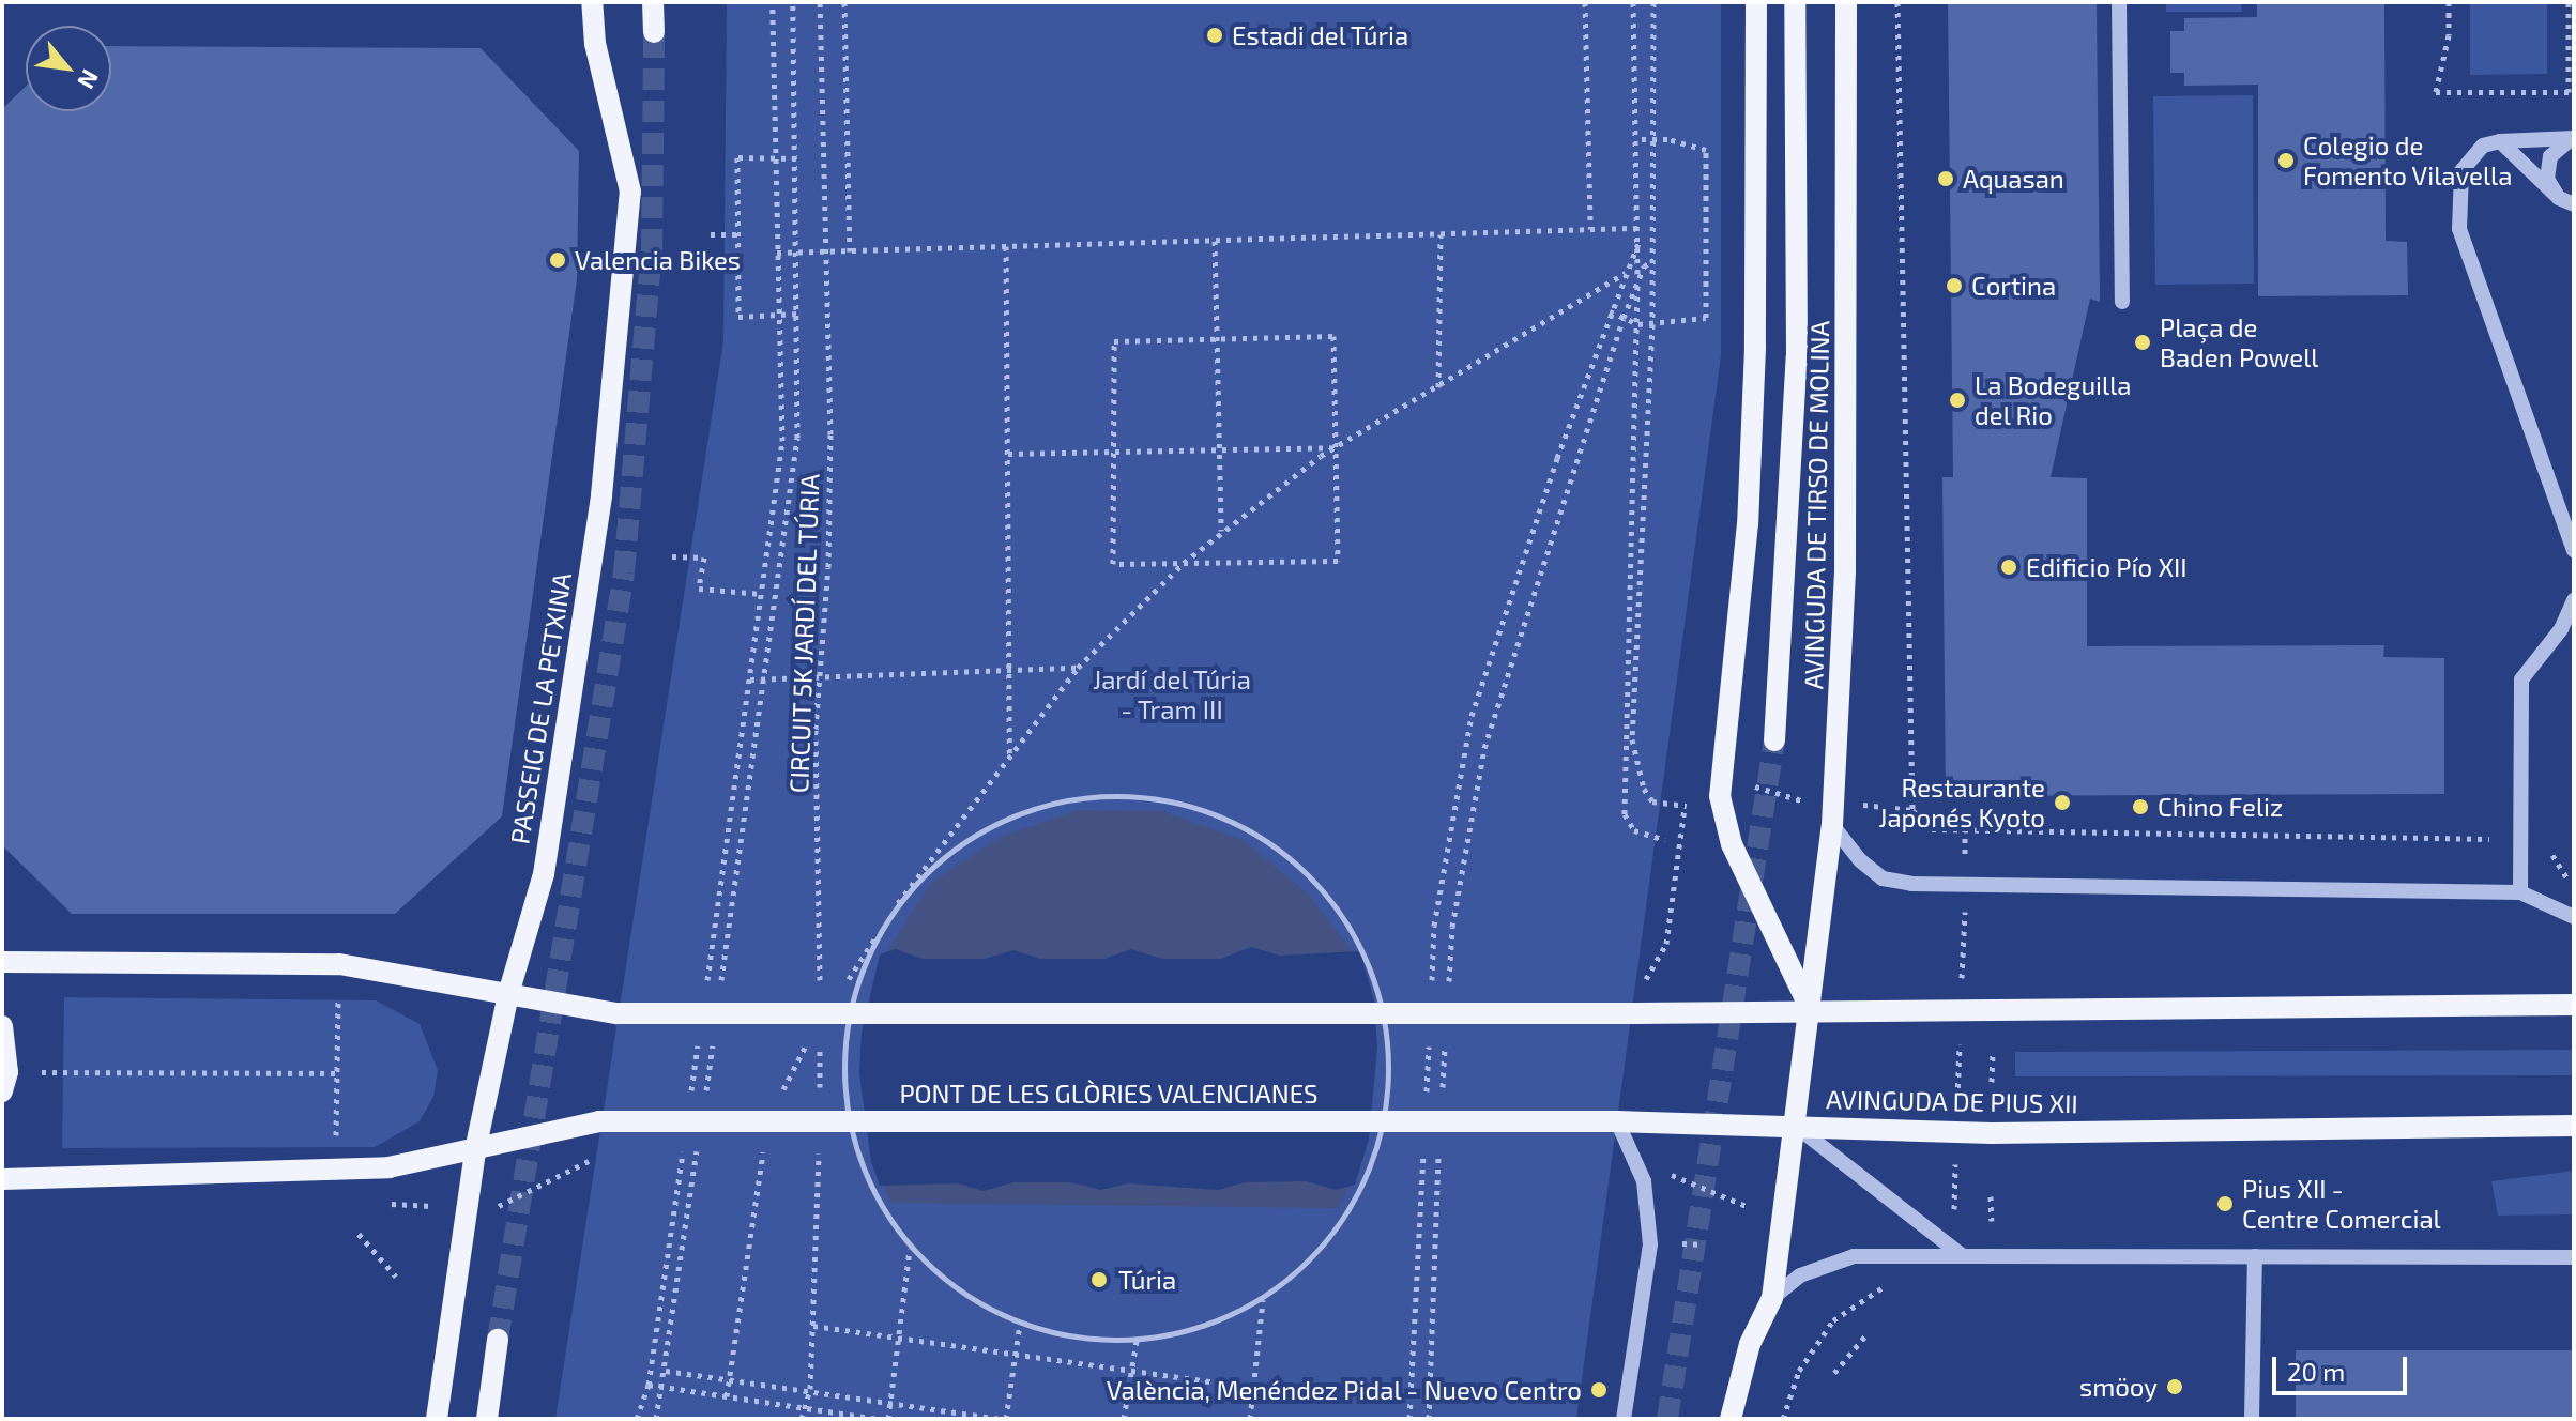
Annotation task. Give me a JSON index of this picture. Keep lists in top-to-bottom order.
{
  "streets": {
    "main road": [
      "AVINGUDA DE TIRSO DE MOLINA",
      "PASSEIG DE LA PETXINA",
      "PONT DE LES GLÒRIES VALENCIANES",
      "AVINGUDA DE PIUS XII"
    ],
    "path": ["CIRCUIT 5K JARDÍ DEL TÚRIA"]
  },
  "crossings": [
    ["AVINGUDA DE TIRSO DE MOLINA", "PONT DE LES GLÒRIES VALENCIANES"],
    ["AVINGUDA DE TIRSO DE MOLINA", "AVINGUDA DE PIUS XII"],
    ["PASSEIG DE LA PETXINA", "PONT DE LES GLÒRIES VALENCIANES"],
    ["PONT DE LES GLÒRIES VALENCIANES", "AVINGUDA DE PIUS XII"]
  ],
  "parks": ["Jardí del Túria - Tram III"],
  "places": [
    "Estadi del Túria",
    "Colegio de Fomento Vilavella",
    "Aquasan",
    "Valencia Bikes",
    "Cortina",
    "Plaça de Baden Powell",
    "La Bodeguilla del Rio",
    "Edificio Pío XII",
    "Restaurante Japonés Kyoto",
    "Chino Feliz",
    "Pius XII - Centre Comercial",
    "Túria",
    "smöoy",
    "València, Menéndez Pidal - Nuevo Centro"
  ],
  "scale_bar": "20 m",
  "north": "bottom right"
}
